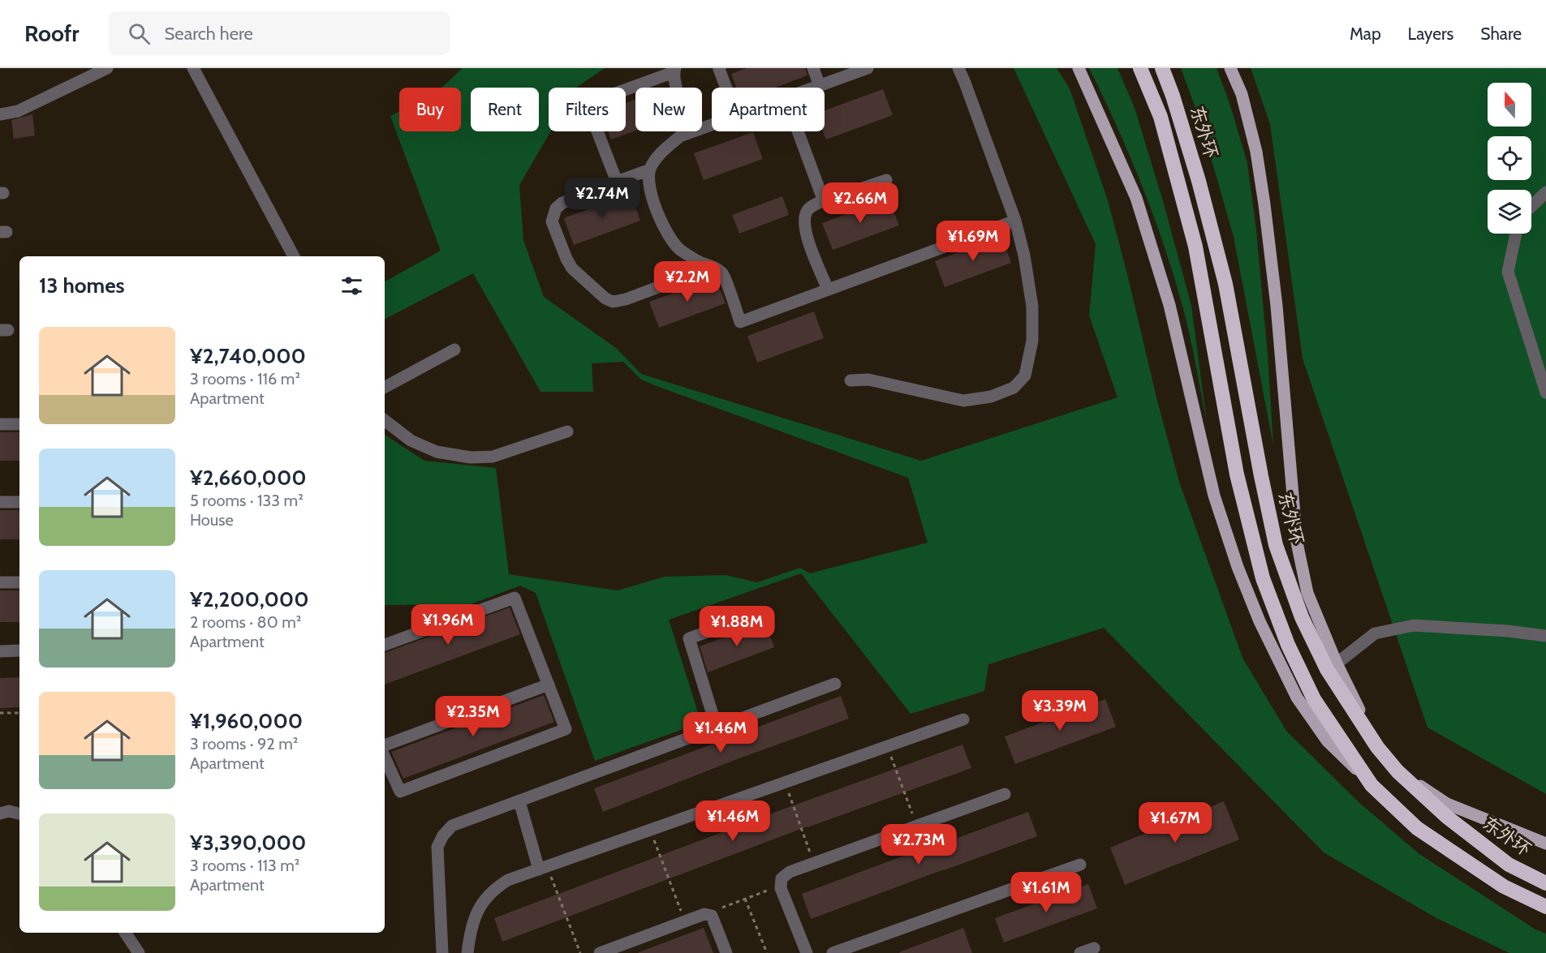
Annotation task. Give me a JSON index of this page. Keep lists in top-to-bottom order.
{
  "streets": {
    "highway": ["东外环"]
  },
  "north": "top",
  "page": {
    "header": "Roofr",
    "search": "Search here",
    "nav": ["Map", "Layers", "Share"],
    "chip": [
      "Buy",
      "Rent",
      "Filters",
      "New",
      "Apartment"
    ],
    "price": [
      "¥2.74M",
      "¥2.66M",
      "¥1.69M",
      "¥2.2M",
      "¥1.96M",
      "¥1.88M",
      "¥3.39M",
      "¥2.35M",
      "¥1.46M",
      "¥1.46M",
      "¥1.67M",
      "¥2.73M",
      "¥1.61M"
    ],
    "heading": "13 homes",
    "list": [
      {
        "name": "¥2,740,000",
        "note": "3 rooms · 116 m² · Apartment"
      },
      {
        "name": "¥2,660,000",
        "note": "5 rooms · 133 m² · House"
      },
      {
        "name": "¥2,200,000",
        "note": "2 rooms · 80 m² · Apartment"
      },
      {
        "name": "¥1,960,000",
        "note": "3 rooms · 92 m² · Apartment"
      },
      {
        "name": "¥3,390,000",
        "note": "3 rooms · 113 m² · Apartment"
      }
    ]
  }
}
